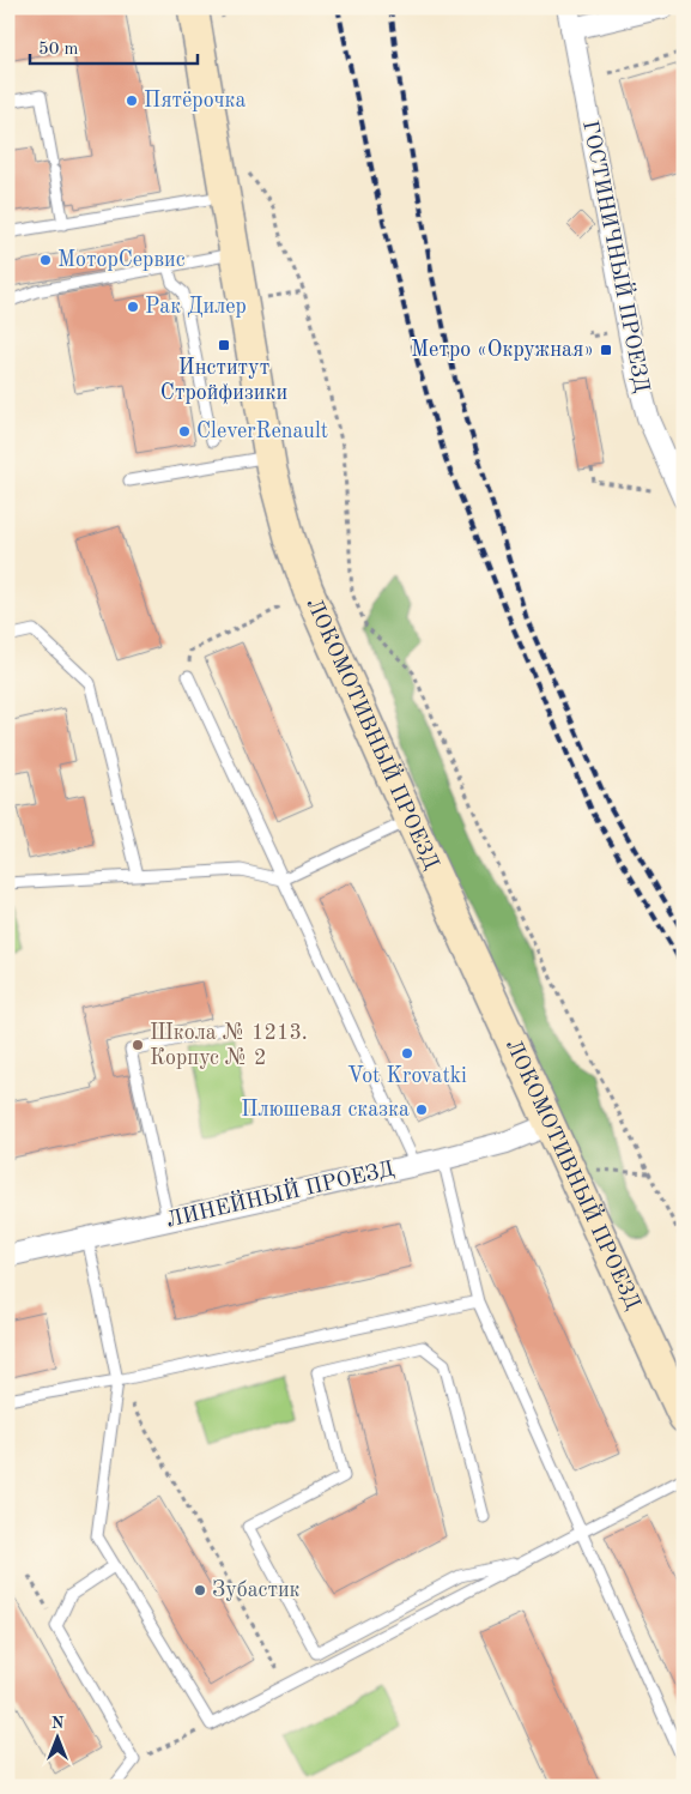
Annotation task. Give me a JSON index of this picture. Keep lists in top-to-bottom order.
{
  "streets": {
    "street": ["ГОСТИНИЧНЫЙ ПРОЕЗД", "ЛОКОМОТИВНЫЙ ПРОЕЗД", "ЛИНЕЙНЫЙ ПРОЕЗД"]
  },
  "crossings": [
    ["ЛОКОМОТИВНЫЙ ПРОЕЗД", "ЛИНЕЙНЫЙ ПРОЕЗД"]
  ],
  "places": {
    "other": [
      "Пятёрочка",
      "МоторСервис",
      "Рак Дилер",
      "CleverRenault",
      "Школа № 1213. Корпус № 2",
      "Vot Krovatki",
      "Плюшевая сказка",
      "Зубастик"
    ],
    "transit": ["Институт Стройфизики", "Метро «Окружная»"]
  },
  "scale_bar": "50 m",
  "north": "top"
}
